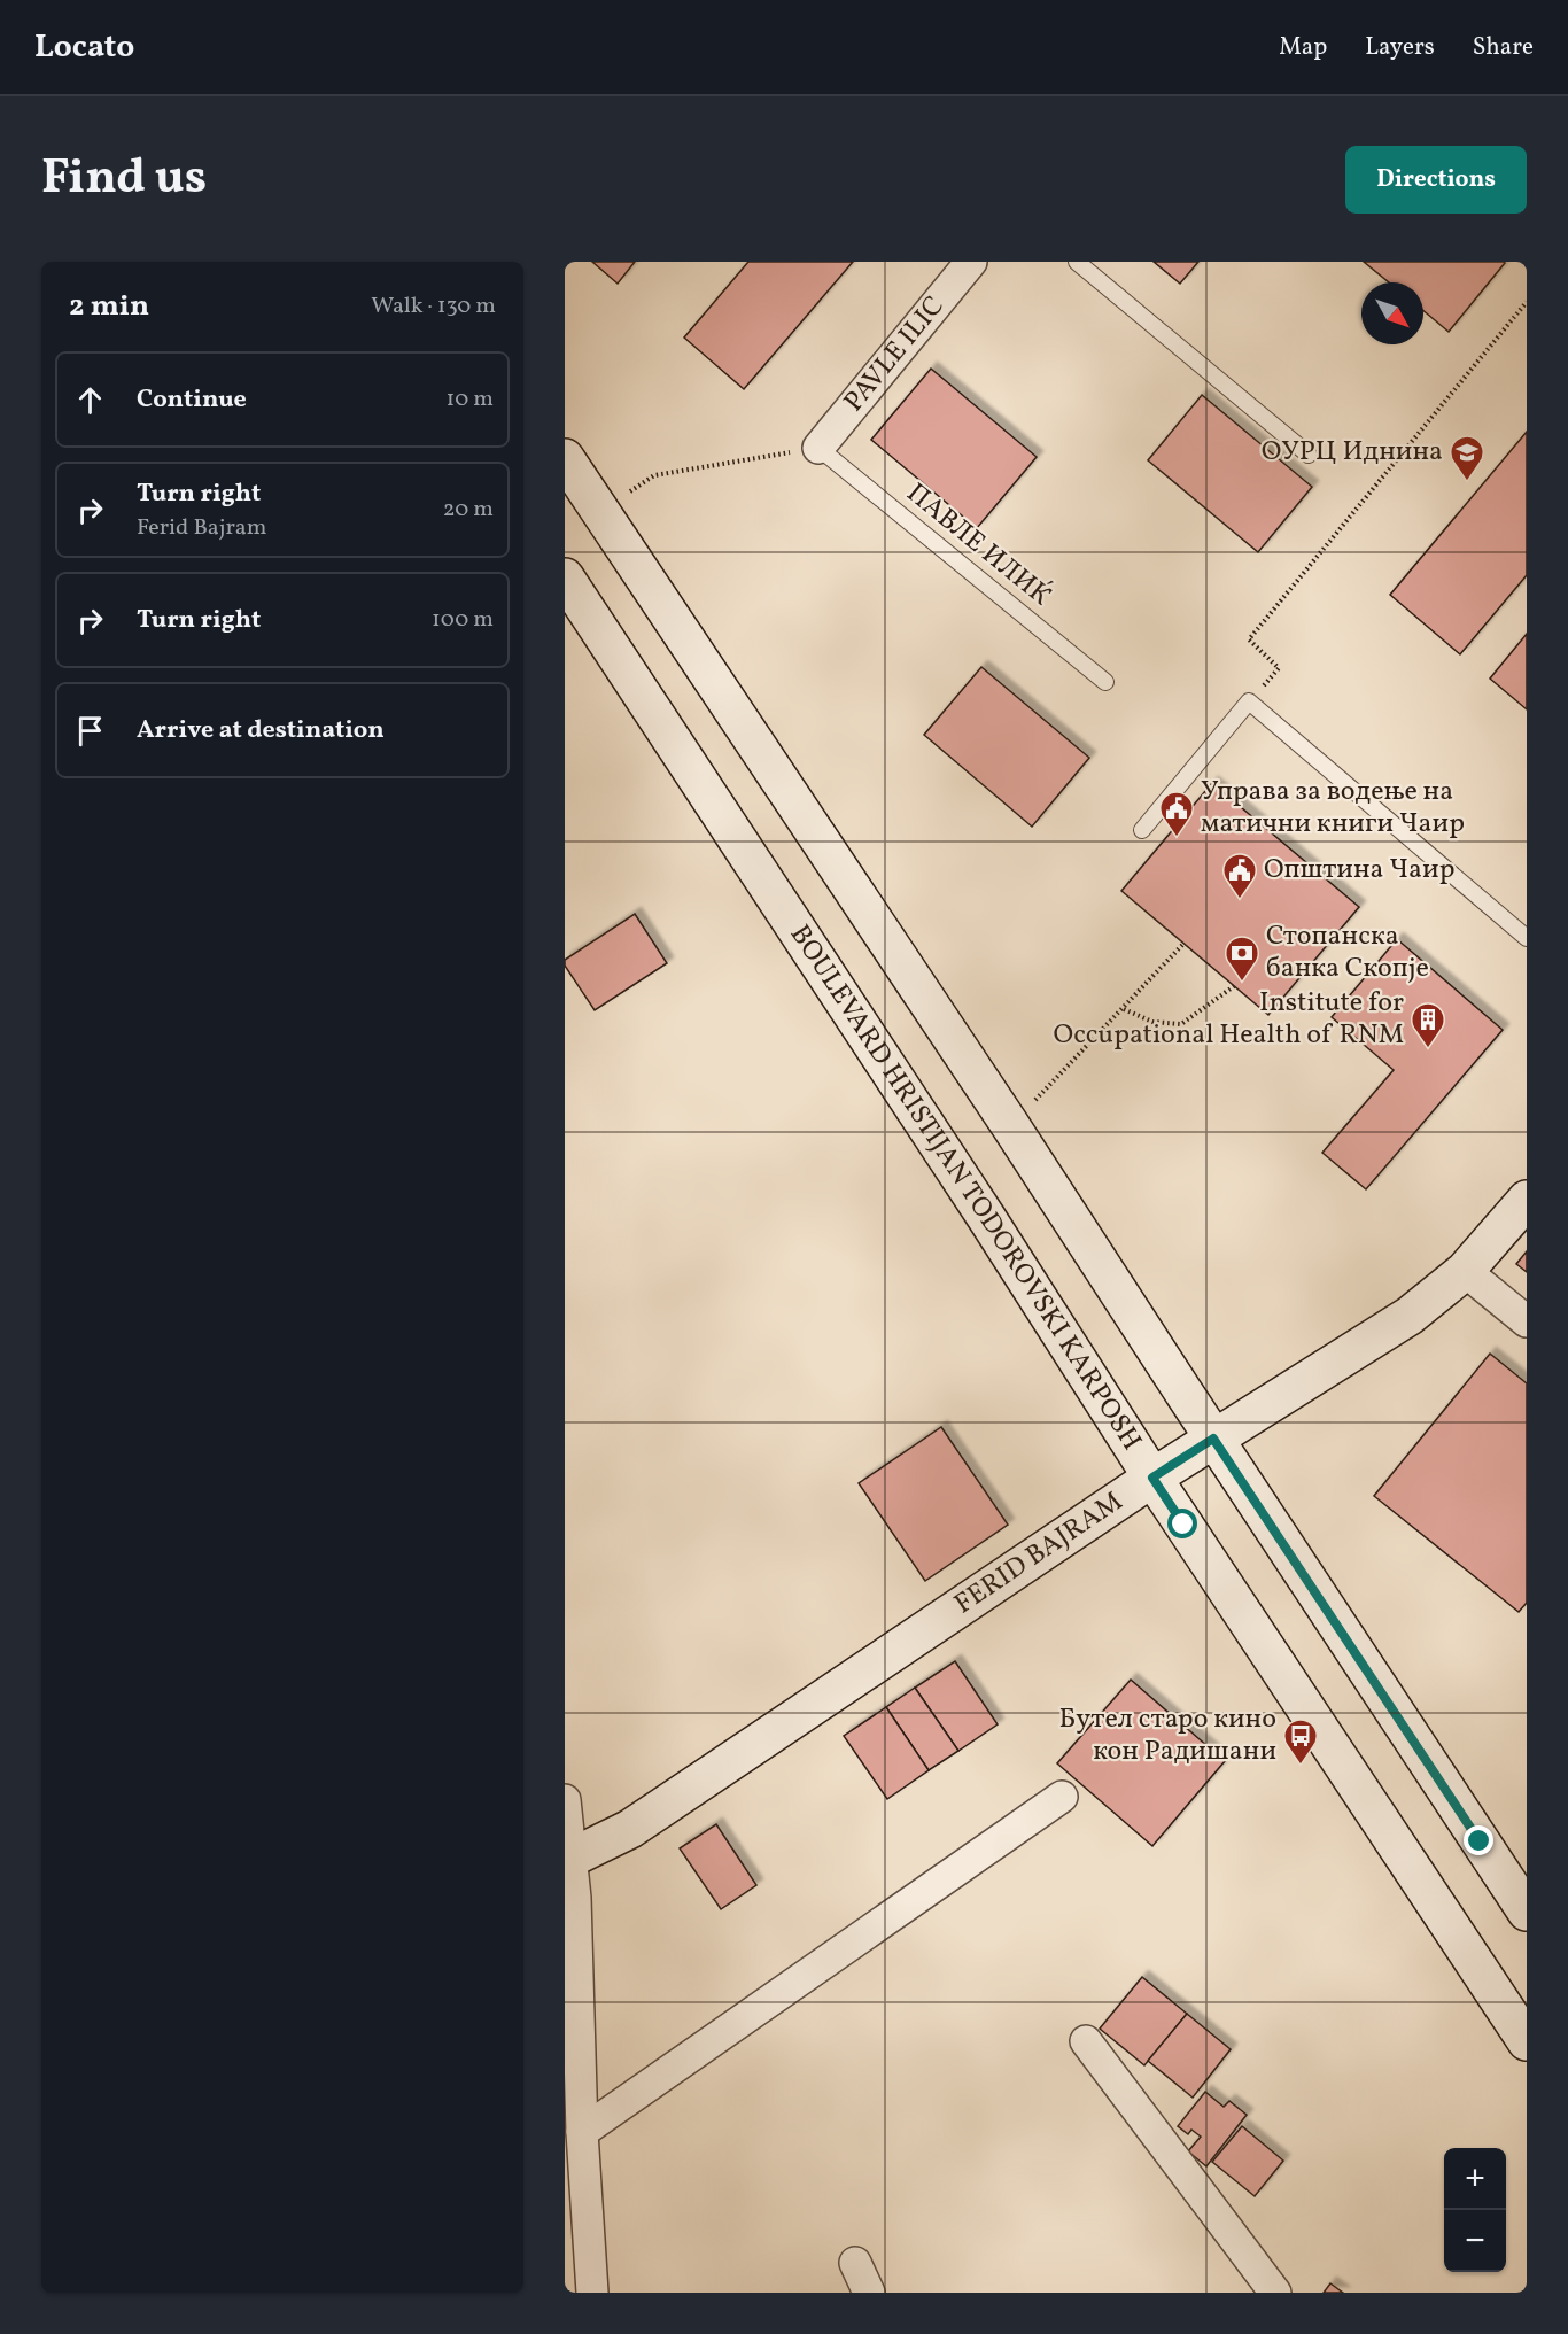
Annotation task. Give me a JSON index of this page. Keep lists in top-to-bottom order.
{
  "streets": {
    "street": ["PAVLE ILIC", "BOULEVARD HRISTIJAN TODOROVSKI KARPOSH", "FERID BAJRAM"],
    "lane": ["ПАВЛЕ ИЛИЌ"]
  },
  "crossings": [
    ["PAVLE ILIC", "ПАВЛЕ ИЛИЌ"],
    ["BOULEVARD HRISTIJAN TODOROVSKI KARPOSH", "FERID BAJRAM"]
  ],
  "places": {
    "school or university": ["ОУРЦ Иднина"],
    "public building": ["Управа за водење на матични книги Чаир", "Општина Чаир"],
    "bank": ["Стопанска банка Скопје"],
    "building": ["Institute for Occupational Health of RNM"],
    "bus stop": ["Бутел старо кино кон Радишани"]
  },
  "north": "bottom right",
  "page": {
    "header": "Locato",
    "nav": ["Map", "Layers", "Share"],
    "title": "Find us",
    "buttons": "Directions",
    "heading": ["2 min", "Walk · 130 m"],
    "list": [
      ["Continue", "10 m"],
      ["Turn right", "Ferid Bajram", "20 m"],
      ["Turn right", "100 m"],
      "Arrive at destination"
    ],
    "map_buttons": ["+", "−"]
  }
}
